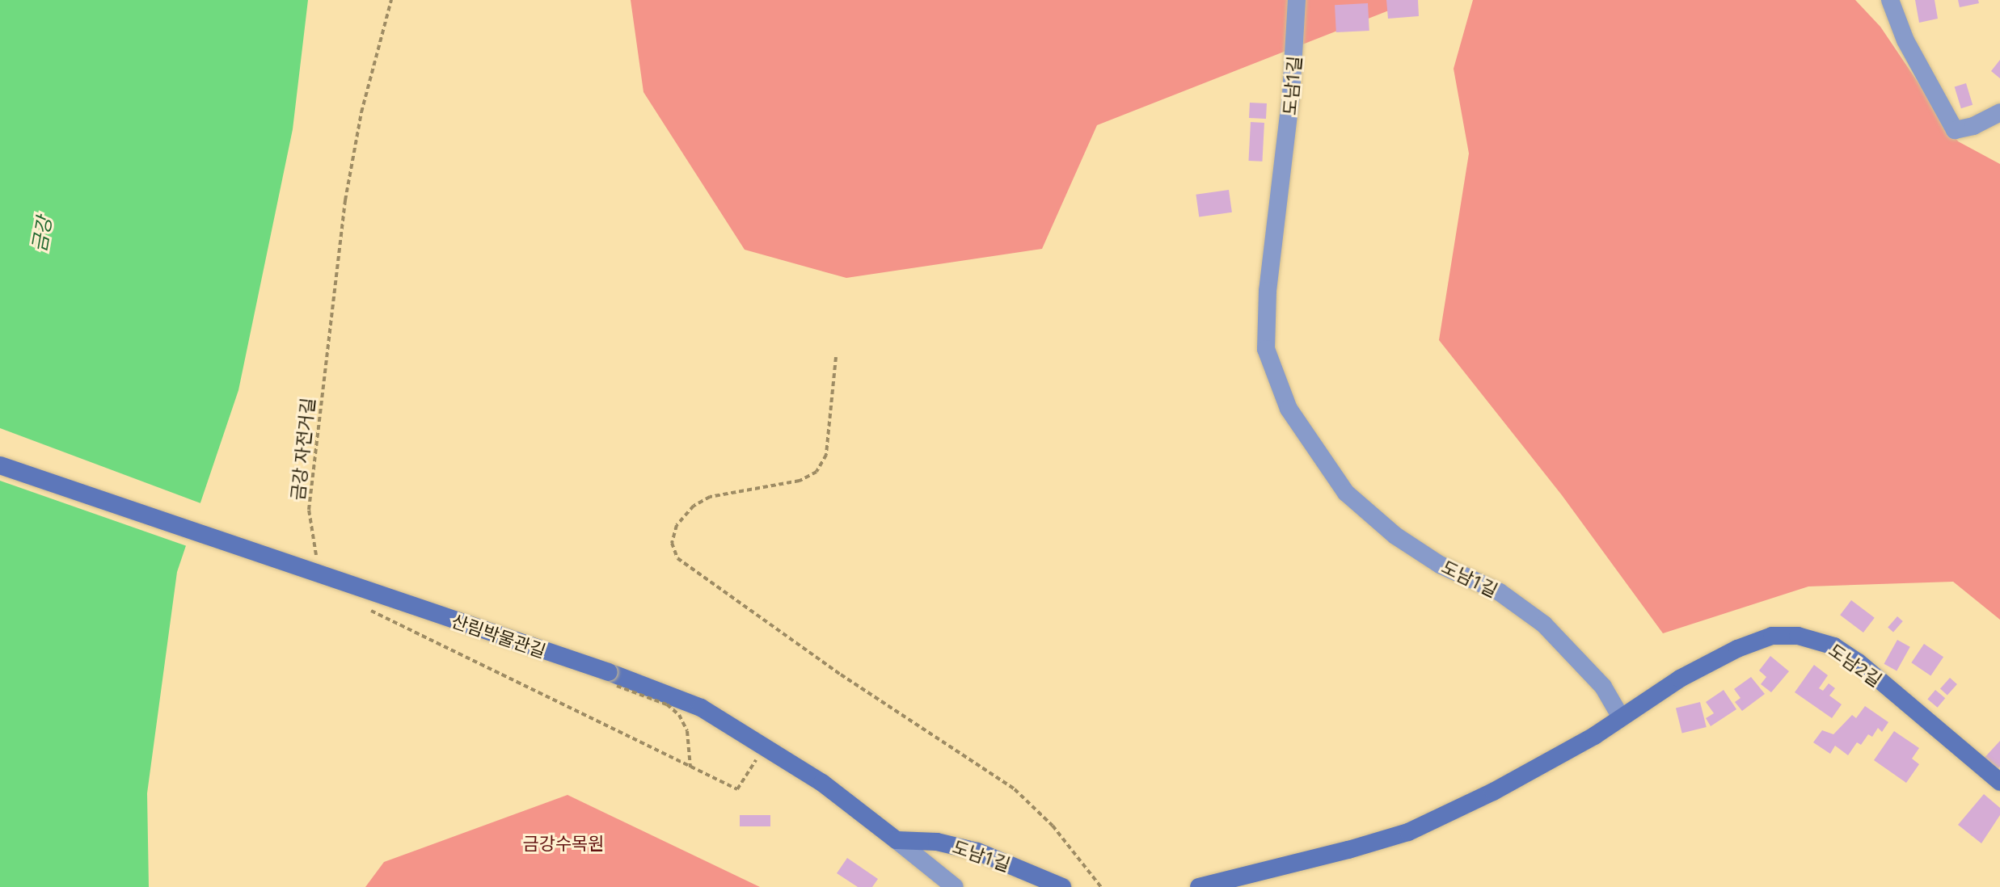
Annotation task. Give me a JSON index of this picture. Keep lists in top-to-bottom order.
{
  "streets": {
    "main road": ["도남1길", "산림박물관길", "도남2길"],
    "path": ["금강 자전거길"]
  },
  "crossings": [
    ["도남1길", "산림박물관길"],
    ["도남1길", "도남2길"]
  ],
  "water": ["금강"],
  "parks": ["금강수목원"]
}
